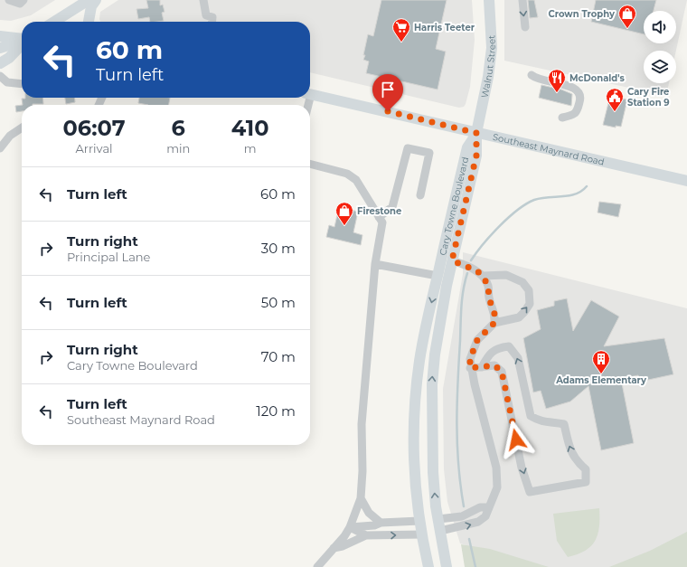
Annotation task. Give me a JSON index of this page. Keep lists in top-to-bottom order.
{
  "streets": {
    "main road": ["Walnut Street", "Southeast Maynard Road", "Cary Towne Boulevard"]
  },
  "crossings": [
    ["Walnut Street", "Southeast Maynard Road"],
    ["Walnut Street", "Cary Towne Boulevard"],
    ["Southeast Maynard Road", "Cary Towne Boulevard"]
  ],
  "places": {
    "shop": ["Crown Trophy", "Firestone"],
    "supermarket": ["Harris Teeter"],
    "restaurant": ["McDonald's"],
    "public building": ["Cary Fire Station 9"],
    "building": ["Adams Elementary"]
  },
  "page": {
    "turn": ["60 m", "Turn left"],
    "eta": [
      "06:07",
      "Arrival",
      "6",
      "min",
      "410",
      "m"
    ],
    "list": [
      {
        "name": "Turn left",
        "value": "60 m"
      },
      {
        "name": "Turn right",
        "note": "Principal Lane",
        "value": "30 m"
      },
      {
        "name": "Turn left",
        "value": "50 m"
      },
      {
        "name": "Turn right",
        "note": "Cary Towne Boulevard",
        "value": "70 m"
      },
      {
        "name": "Turn left",
        "note": "Southeast Maynard Road",
        "value": "120 m"
      }
    ]
  }
}
